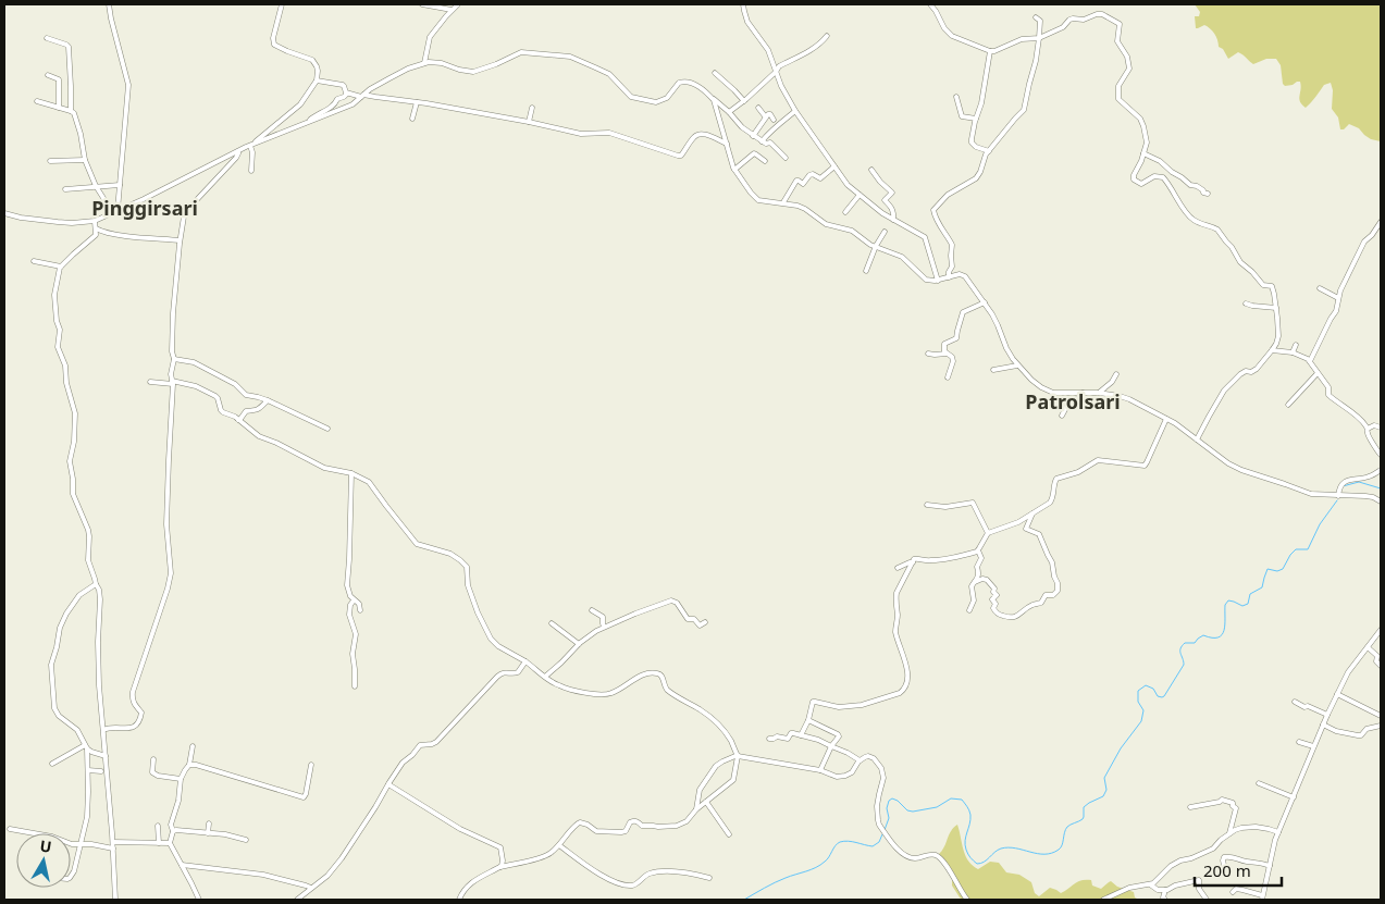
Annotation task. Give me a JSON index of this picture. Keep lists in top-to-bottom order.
{
  "districts": ["Pinggirsari", "Patrolsari"],
  "scale_bar": "200 m",
  "north": "top"
}
